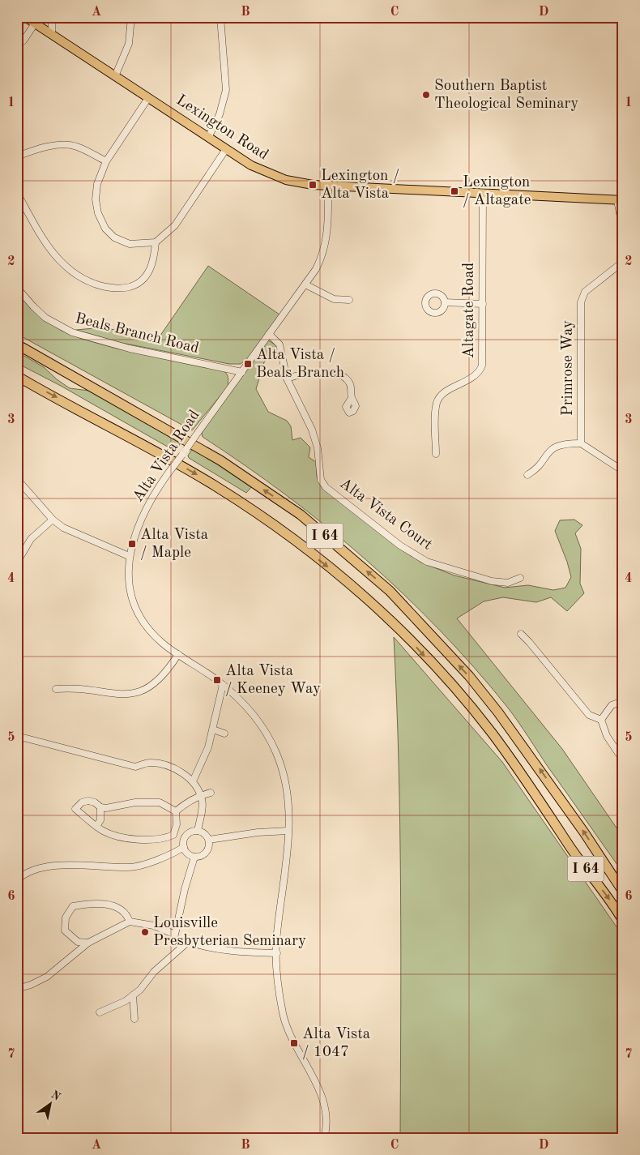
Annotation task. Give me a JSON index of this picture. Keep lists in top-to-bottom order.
{
  "streets": {
    "highway": ["I 64"],
    "main road": ["Lexington Road"],
    "street": [
      "Altagate Road",
      "Beals Branch Road",
      "Primrose Way",
      "Alta Vista Road",
      "Alta Vista Court"
    ]
  },
  "crossings": [
    ["Lexington Road", "Altagate Road"],
    ["Lexington Road", "Alta Vista Road"],
    ["Beals Branch Road", "Alta Vista Road"],
    ["Alta Vista Road", "Alta Vista Court"]
  ],
  "places": {
    "other": ["Southern Baptist Theological Seminary", "Louisville Presbyterian Seminary"],
    "transit": [
      "Lexington / Alta Vista",
      "Lexington / Altagate",
      "Alta Vista / Beals Branch",
      "Alta Vista / Maple",
      "Alta Vista / Keeney Way",
      "Alta Vista / 1047"
    ]
  },
  "north": "top right",
  "grid": {
    "columns": [
      "A",
      "B",
      "C",
      "D"
    ],
    "rows": [
      "1",
      "2",
      "3",
      "4",
      "5",
      "6",
      "7"
    ]
  }
}
